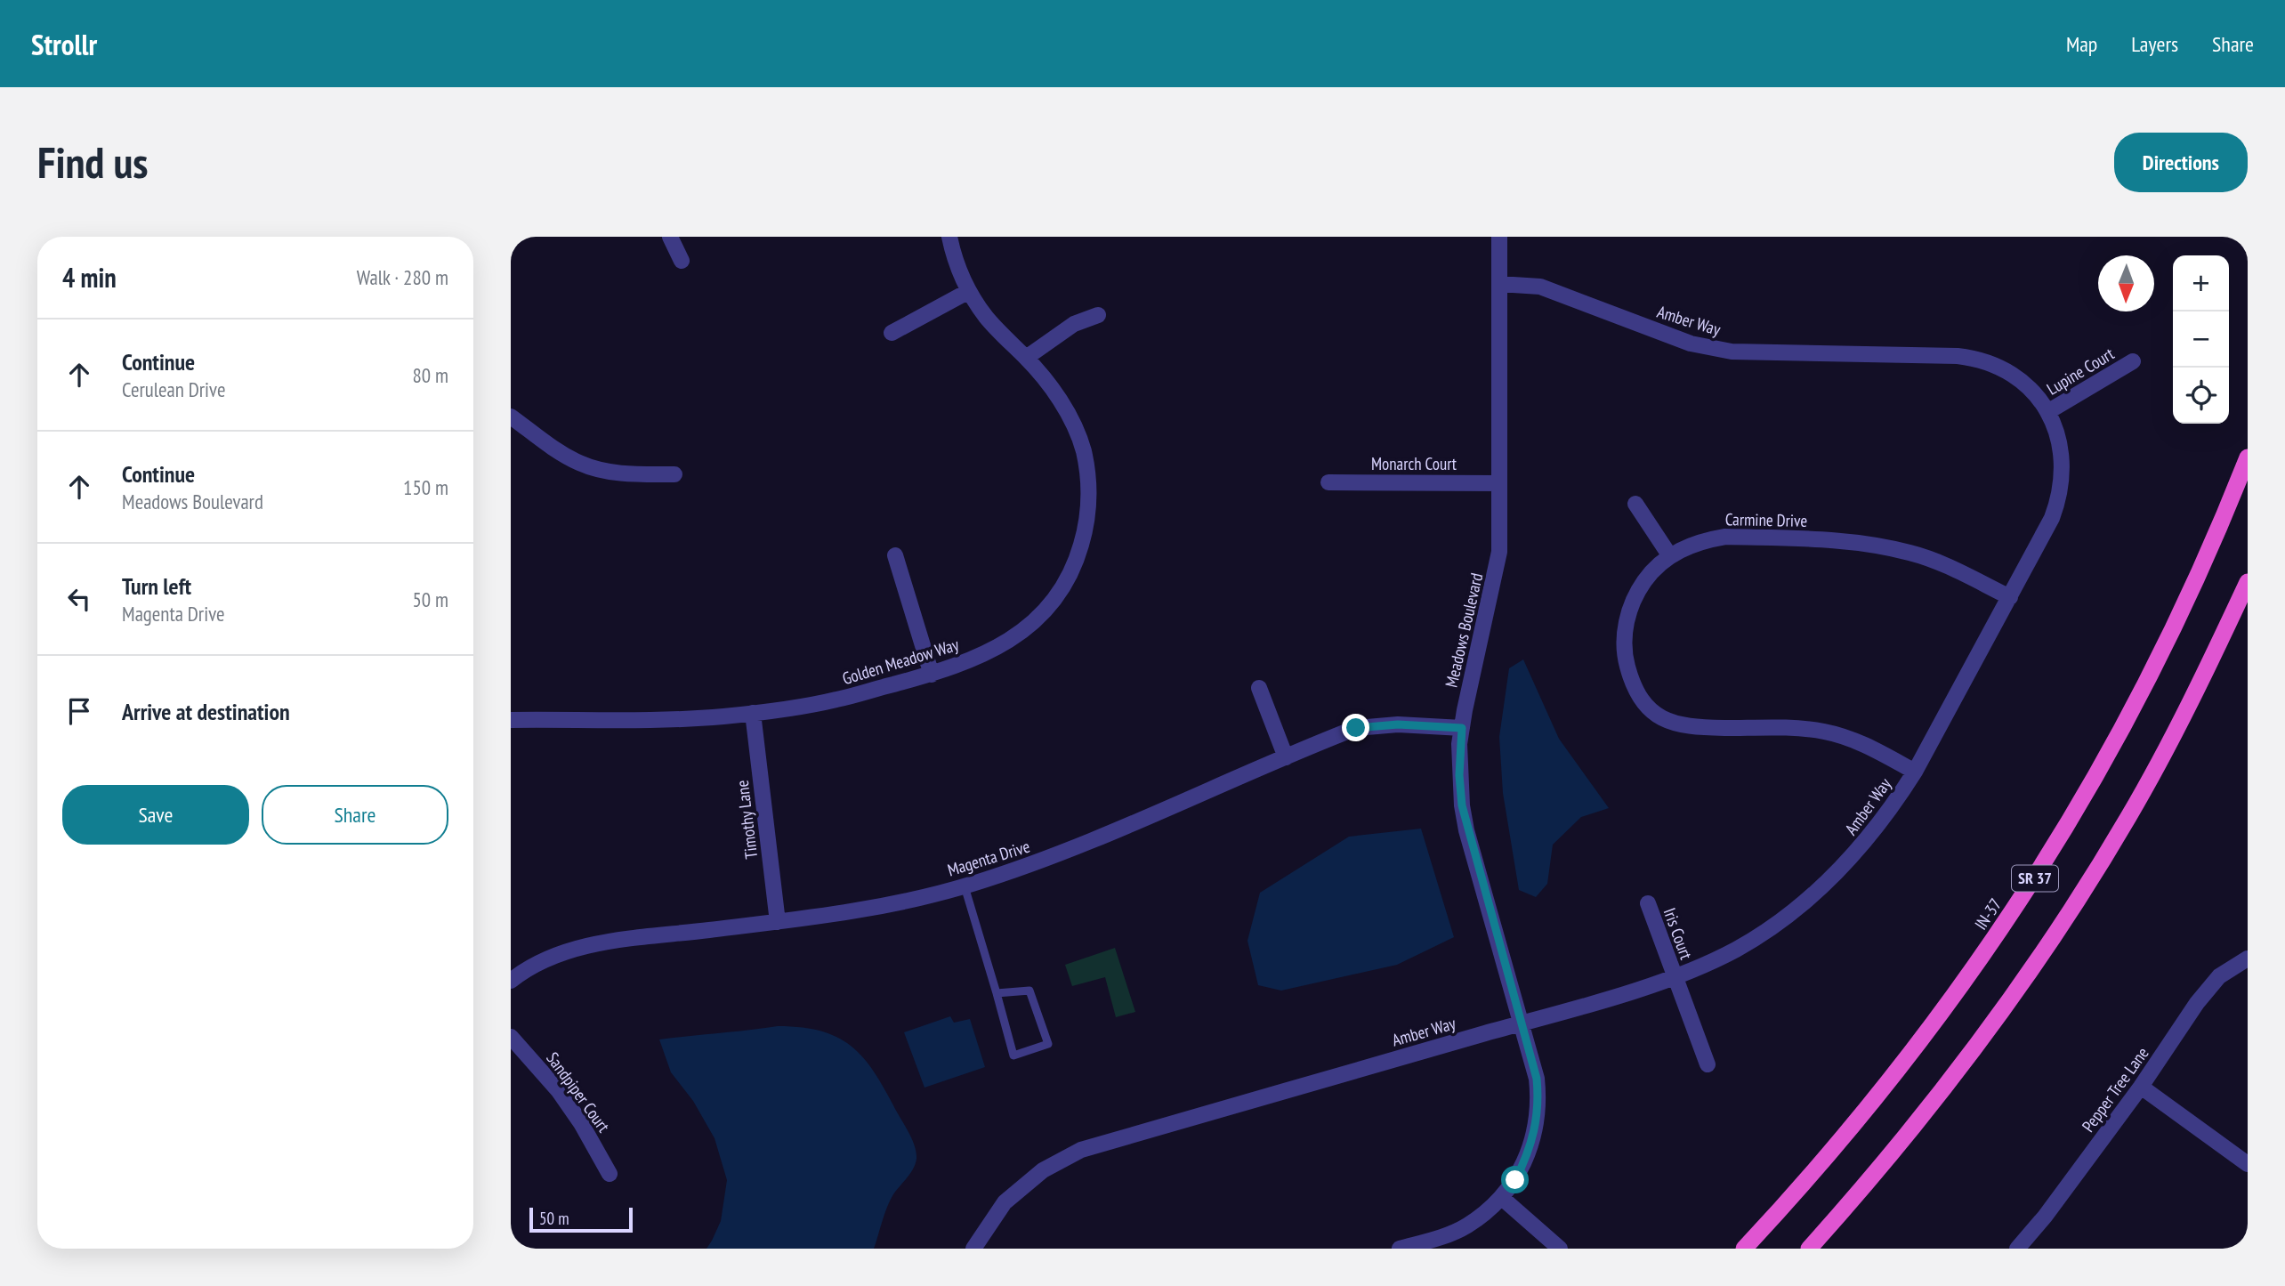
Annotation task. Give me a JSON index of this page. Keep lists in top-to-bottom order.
{
  "streets": {
    "highway": ["SR 37", "IN-37"],
    "street": [
      "Amber Way",
      "Lupine Court",
      "Monarch Court",
      "Carmine Drive",
      "Meadows Boulevard",
      "Golden Meadow Way",
      "Timothy Lane",
      "Magenta Drive",
      "Iris Court",
      "Pepper Tree Lane",
      "Sandpiper Court"
    ]
  },
  "crossings": [
    ["Amber Way", "Lupine Court"],
    ["Amber Way", "Carmine Drive"],
    ["Amber Way", "Meadows Boulevard"],
    ["Amber Way", "Iris Court"],
    ["Monarch Court", "Meadows Boulevard"],
    ["Meadows Boulevard", "Magenta Drive"],
    ["Golden Meadow Way", "Timothy Lane"],
    ["Timothy Lane", "Magenta Drive"]
  ],
  "scale_bar": "50 m",
  "north": "bottom",
  "page": {
    "header": "Strollr",
    "nav": ["Map", "Layers", "Share"],
    "buttons": [
      "Directions",
      ["Save", "Share"]
    ],
    "title": "Find us",
    "heading": ["4 min", "Walk · 280 m"],
    "map_buttons": ["+", "−"],
    "list": [
      ["Continue", "Cerulean Drive", "80 m"],
      ["Continue", "Meadows Boulevard", "150 m"],
      ["Turn left", "Magenta Drive", "50 m"],
      "Arrive at destination"
    ],
    "scale": "50 m"
  }
}
